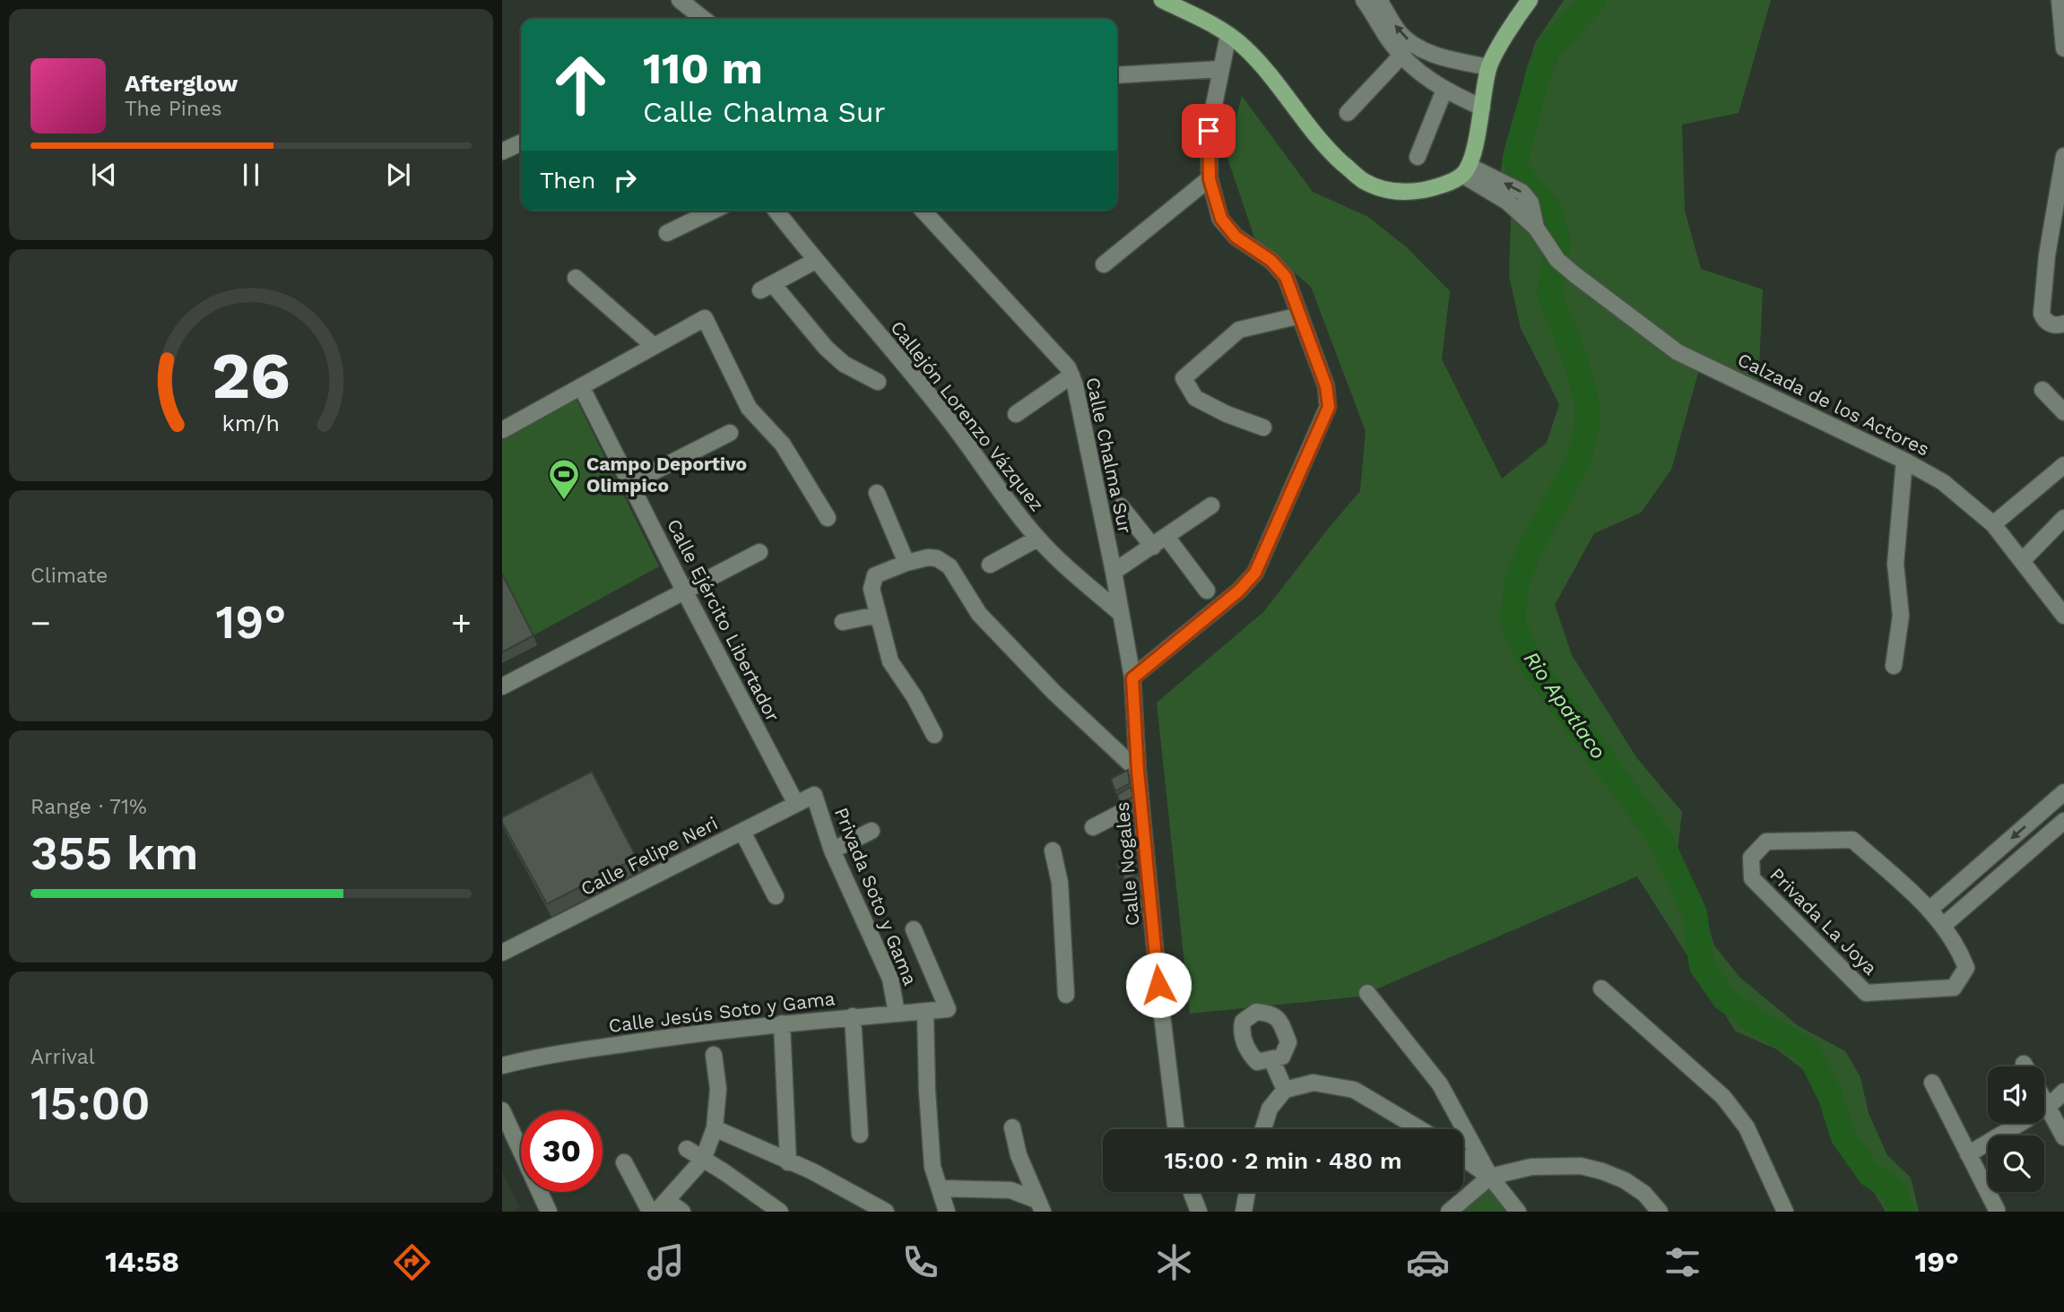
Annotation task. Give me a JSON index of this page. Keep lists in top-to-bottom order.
{
  "streets": {
    "street": [
      "Calzada de los Actores",
      "Callejón Lorenzo Vázquez",
      "Calle Chalma Sur",
      "Calle Ejército Libertador",
      "Calle Felipe Neri",
      "Calle Nogales",
      "Privada Soto y Gama",
      "Privada La Joya",
      "Calle Jesús Soto y Gama"
    ]
  },
  "crossings": [
    ["Callejón Lorenzo Vázquez", "Calle Chalma Sur"],
    ["Calle Chalma Sur", "Calle Nogales"],
    ["Calle Ejército Libertador", "Calle Felipe Neri"],
    ["Calle Felipe Neri", "Privada Soto y Gama"],
    ["Privada Soto y Gama", "Calle Jesús Soto y Gama"]
  ],
  "water": ["Rio Apatlaco"],
  "places": {
    "sports": ["Campo Deportivo Olimpico"]
  },
  "page": {
    "turn": ["110 m", "Calle Chalma Sur"],
    "song": ["Afterglow", "The Pines"],
    "then": "Then",
    "tile": [
      "Climate",
      ["Range · 71%", "355 km"],
      ["Arrival", "15:00"]
    ],
    "heat": ["−", "19°", "+"],
    "limit": "30",
    "trip": "15:00 · 2 min · 480 m",
    "tabs": ["14:58", "19°"],
    "gauge": ["26", "km/h"]
  }
}
